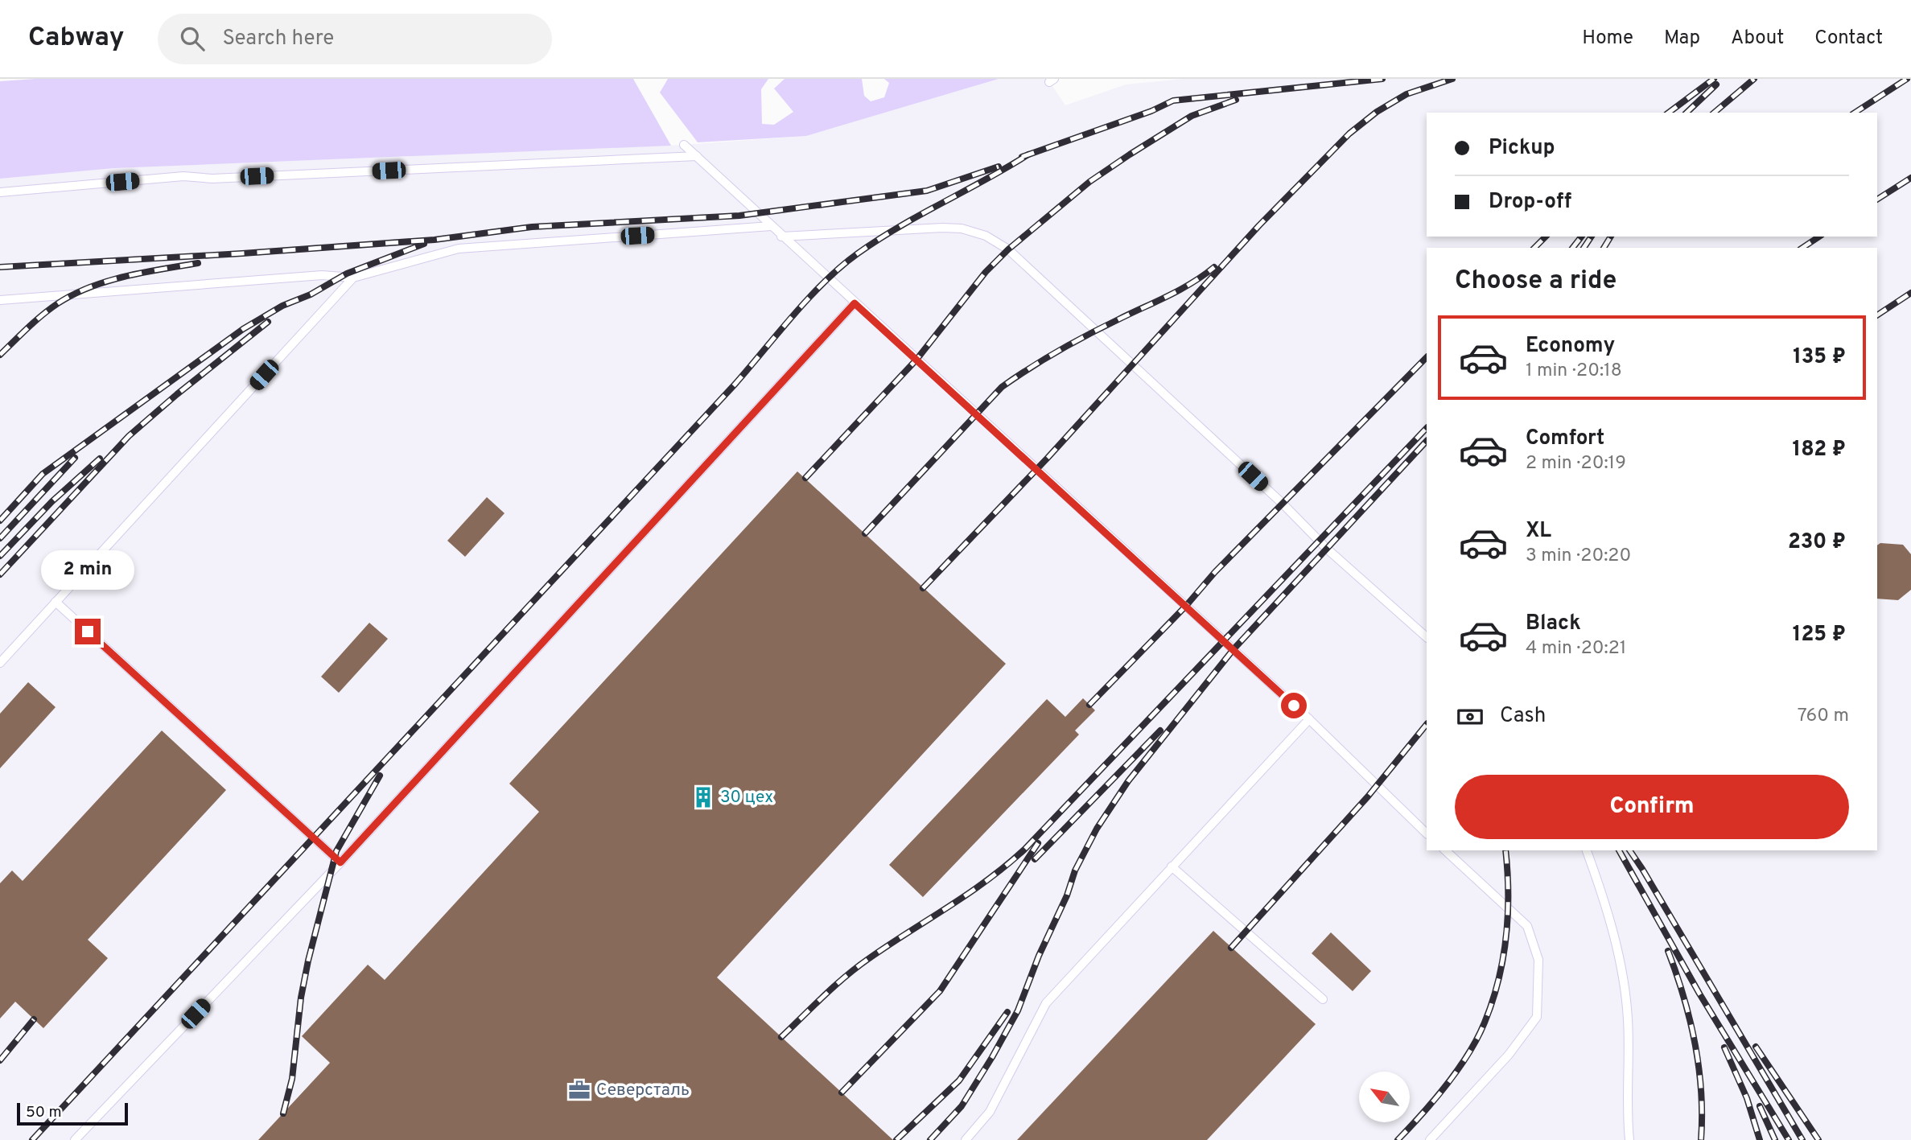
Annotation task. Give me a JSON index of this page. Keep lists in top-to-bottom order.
{
  "places": {
    "building": ["30 цех"],
    "office": ["Северсталь"]
  },
  "scale_bar": "50 m",
  "north": "top left",
  "page": {
    "header": "Cabway",
    "search": "Search here",
    "nav": [
      "Home",
      "Map",
      "About",
      "Contact"
    ],
    "banner": ["Pickup", "Drop-off"],
    "heading": "Choose a ride",
    "list": [
      {
        "name": "Economy",
        "note": "1 min · 20:18",
        "value": "135 ₽"
      },
      {
        "name": "Comfort",
        "note": "2 min · 20:19",
        "value": "182 ₽"
      },
      {
        "name": "XL",
        "note": "3 min · 20:20",
        "value": "230 ₽"
      },
      {
        "name": "Black",
        "note": "4 min · 20:21",
        "value": "125 ₽"
      }
    ],
    "bubble": "2 min",
    "pay": ["Cash", "760 m"],
    "buttons": "Confirm",
    "scale": "50 m"
  }
}
